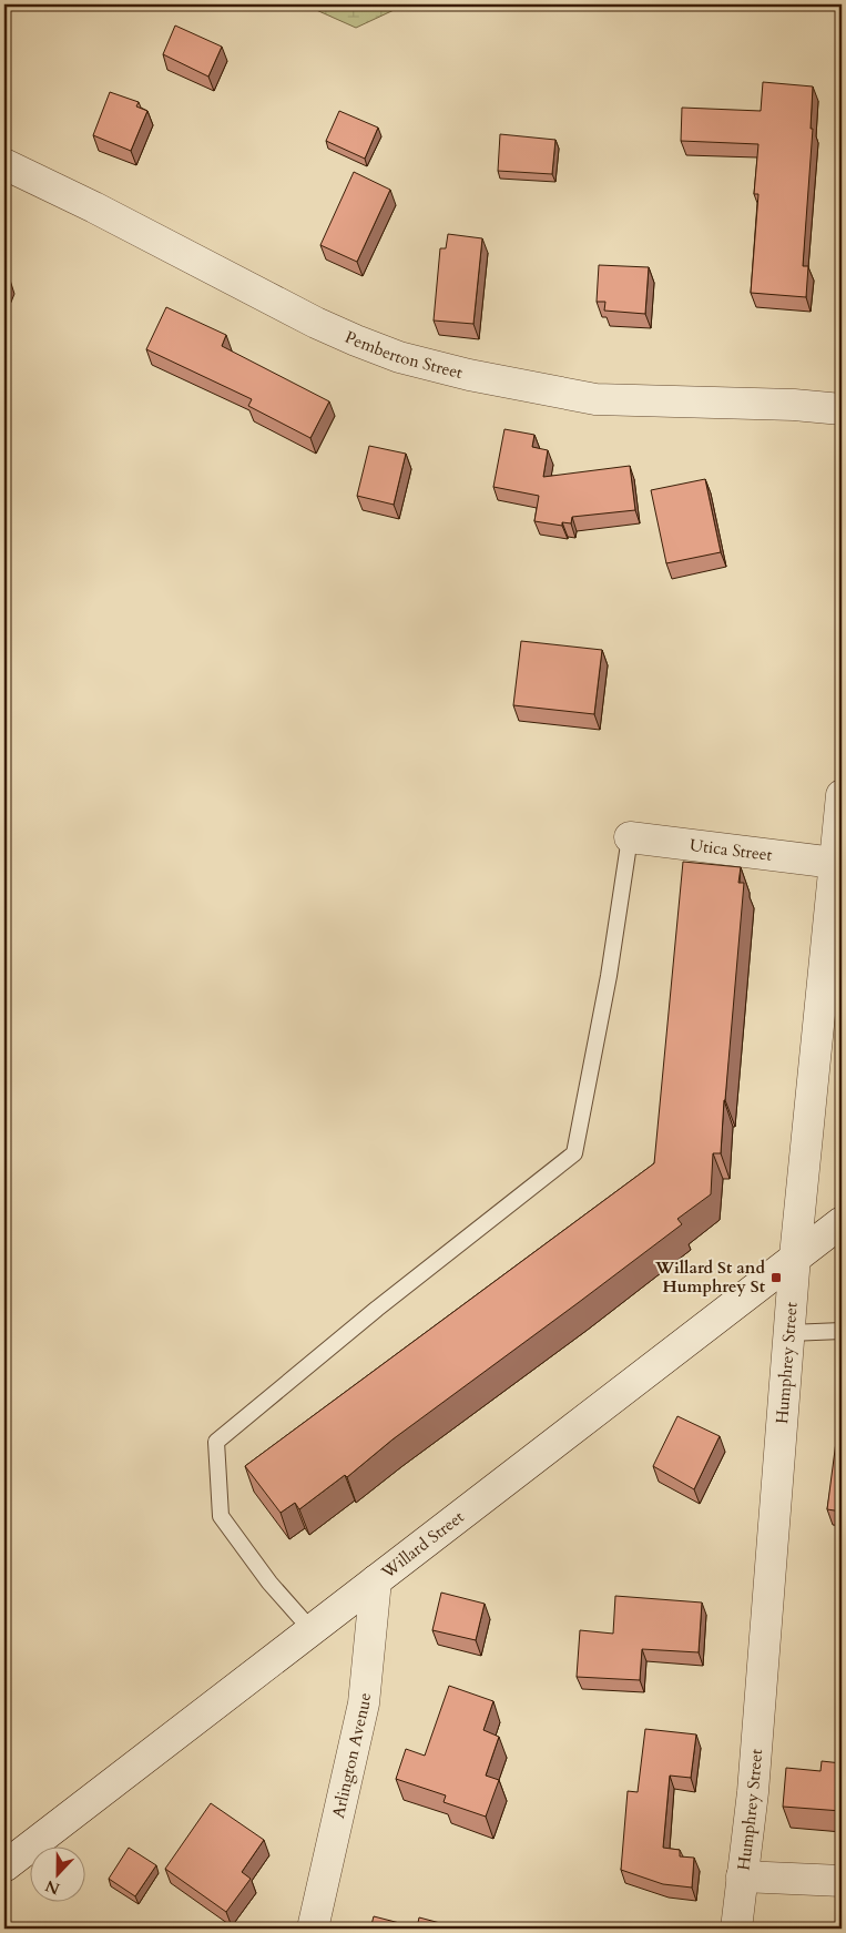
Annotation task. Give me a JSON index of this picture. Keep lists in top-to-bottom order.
{
  "streets": {
    "street": [
      "Pemberton Street",
      "Utica Street",
      "Humphrey Street",
      "Willard Street",
      "Arlington Avenue"
    ]
  },
  "crossings": [
    ["Utica Street", "Humphrey Street"],
    ["Humphrey Street", "Willard Street"],
    ["Willard Street", "Arlington Avenue"]
  ],
  "places": {
    "transit": ["Willard St and Humphrey St"]
  },
  "north": "bottom"
}
